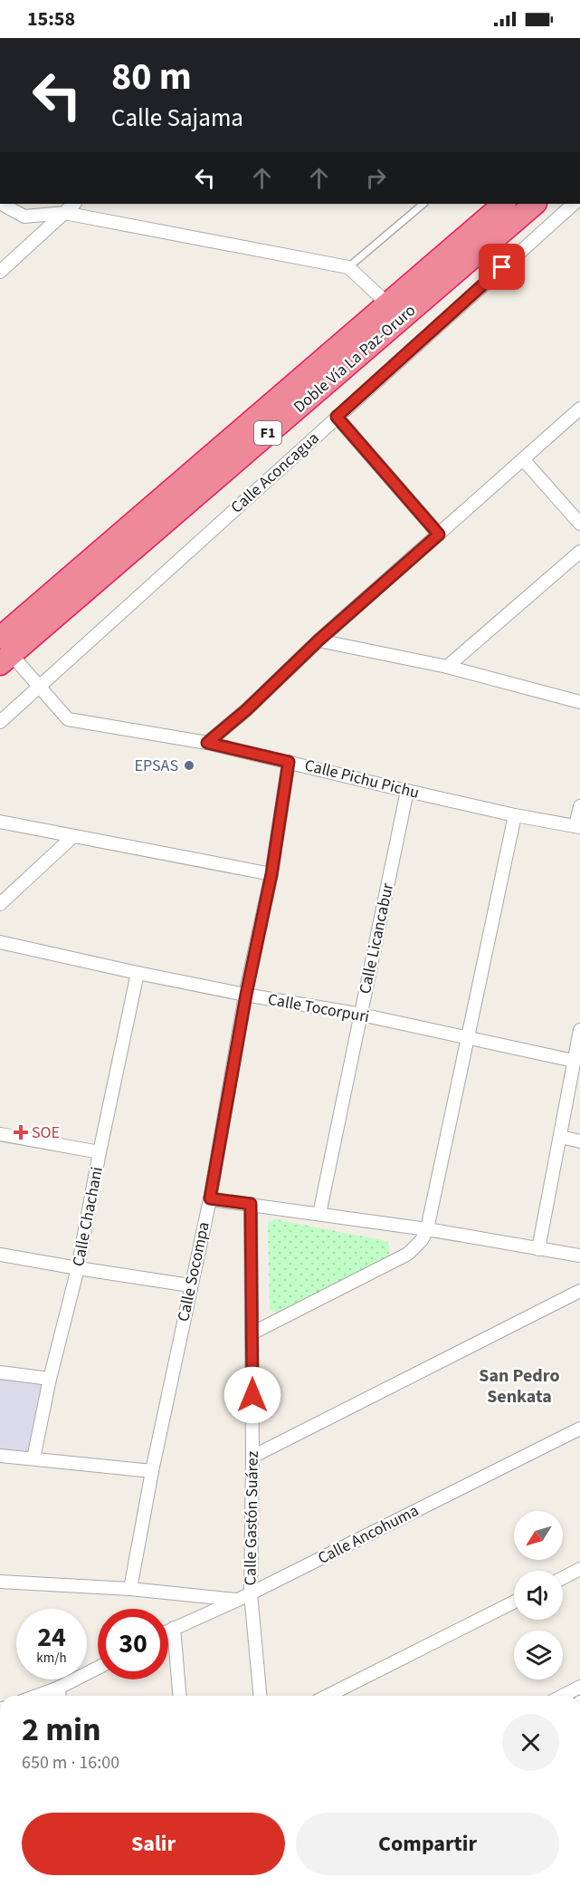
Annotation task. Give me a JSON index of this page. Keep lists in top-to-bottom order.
{
  "streets": {
    "highway": ["Doble Vía La Paz-Oruro", "F1"],
    "street": [
      "Calle Aconcagua",
      "Calle Pichu Pichu",
      "Calle Licancabur",
      "Calle Tocorpuri",
      "Calle Chachani",
      "Calle Socompa",
      "Calle Gastón Suárez",
      "Calle Ancohuma"
    ]
  },
  "crossings": [
    ["Doble Vía La Paz-Oruro", "Calle Pichu Pichu"],
    ["Calle Aconcagua", "Calle Pichu Pichu"],
    ["Calle Pichu Pichu", "Calle Licancabur"],
    ["Calle Pichu Pichu", "Calle Socompa"],
    ["Calle Licancabur", "Calle Tocorpuri"],
    ["Calle Tocorpuri", "Calle Chachani"],
    ["Calle Tocorpuri", "Calle Socompa"],
    ["Calle Gastón Suárez", "Calle Ancohuma"]
  ],
  "districts": ["San Pedro Senkata"],
  "places": {
    "other": ["EPSAS"],
    "health": ["SOE"]
  },
  "north": "bottom left",
  "page": {
    "status": "15:58",
    "turn": ["80 m", "Calle Sajama"],
    "speed": "24 km/h",
    "limit": "30",
    "heading": ["2 min", "650 m · 16:00"],
    "buttons": ["Salir", "Compartir"]
  }
}
